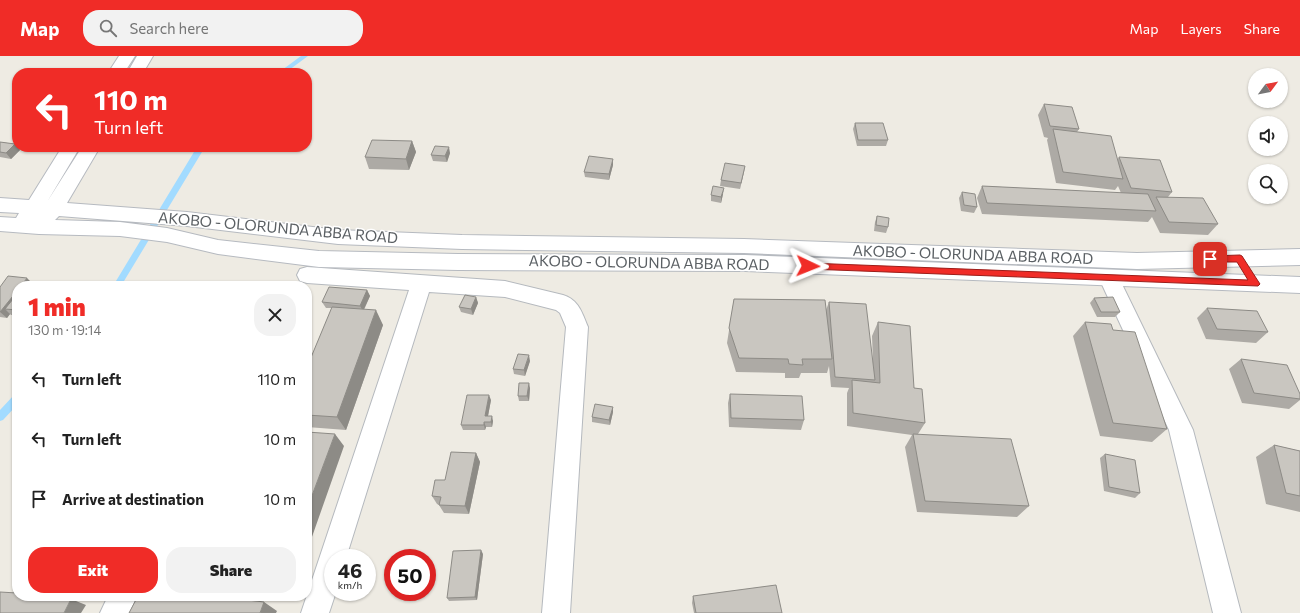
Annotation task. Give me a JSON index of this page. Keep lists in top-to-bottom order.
{
  "streets": {
    "main road": ["AKOBO - OLORUNDA ABBA ROAD"]
  },
  "north": "top right",
  "page": {
    "header": "Map",
    "search": "Search here",
    "nav": ["Map", "Layers", "Share"],
    "turn": ["110 m", "Turn left"],
    "heading": ["1 min", "130 m · 19:14"],
    "list": [
      {
        "name": "Turn left",
        "value": "110 m"
      },
      {
        "name": "Turn left",
        "value": "10 m"
      },
      {
        "name": "Arrive at destination",
        "value": "10 m"
      }
    ],
    "buttons": ["Exit", "Share"],
    "speed": "46 km/h",
    "limit": "50"
  }
}
